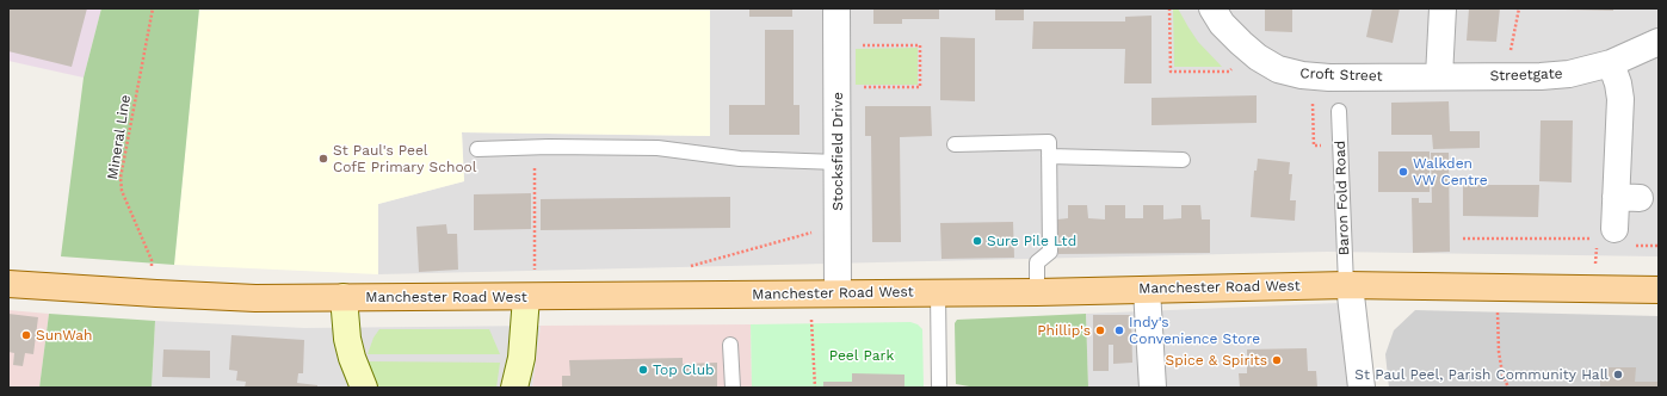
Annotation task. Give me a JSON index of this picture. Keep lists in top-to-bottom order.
{
  "streets": {
    "main road": ["Manchester Road West"],
    "street": ["Croft Street", "Streetgate", "Stocksfield Drive"],
    "lane": ["Baron Fold Road"],
    "path": ["Mineral Line"]
  },
  "crossings": [
    ["Croft Street", "Streetgate"],
    ["Mineral Line", "Manchester Road West"],
    ["Stocksfield Drive", "Manchester Road West"],
    ["Baron Fold Road", "Manchester Road West"]
  ],
  "parks": ["Peel Park"],
  "places": [
    "St Paul's Peel CofE Primary School",
    "Walkden VW Centre",
    "Sure Pile Ltd",
    "Phillip's",
    "Indy's Convenience Store",
    "SunWah",
    "Spice & Spirits",
    "Top Club",
    "St Paul Peel, Parish Community Hall"
  ]
}
